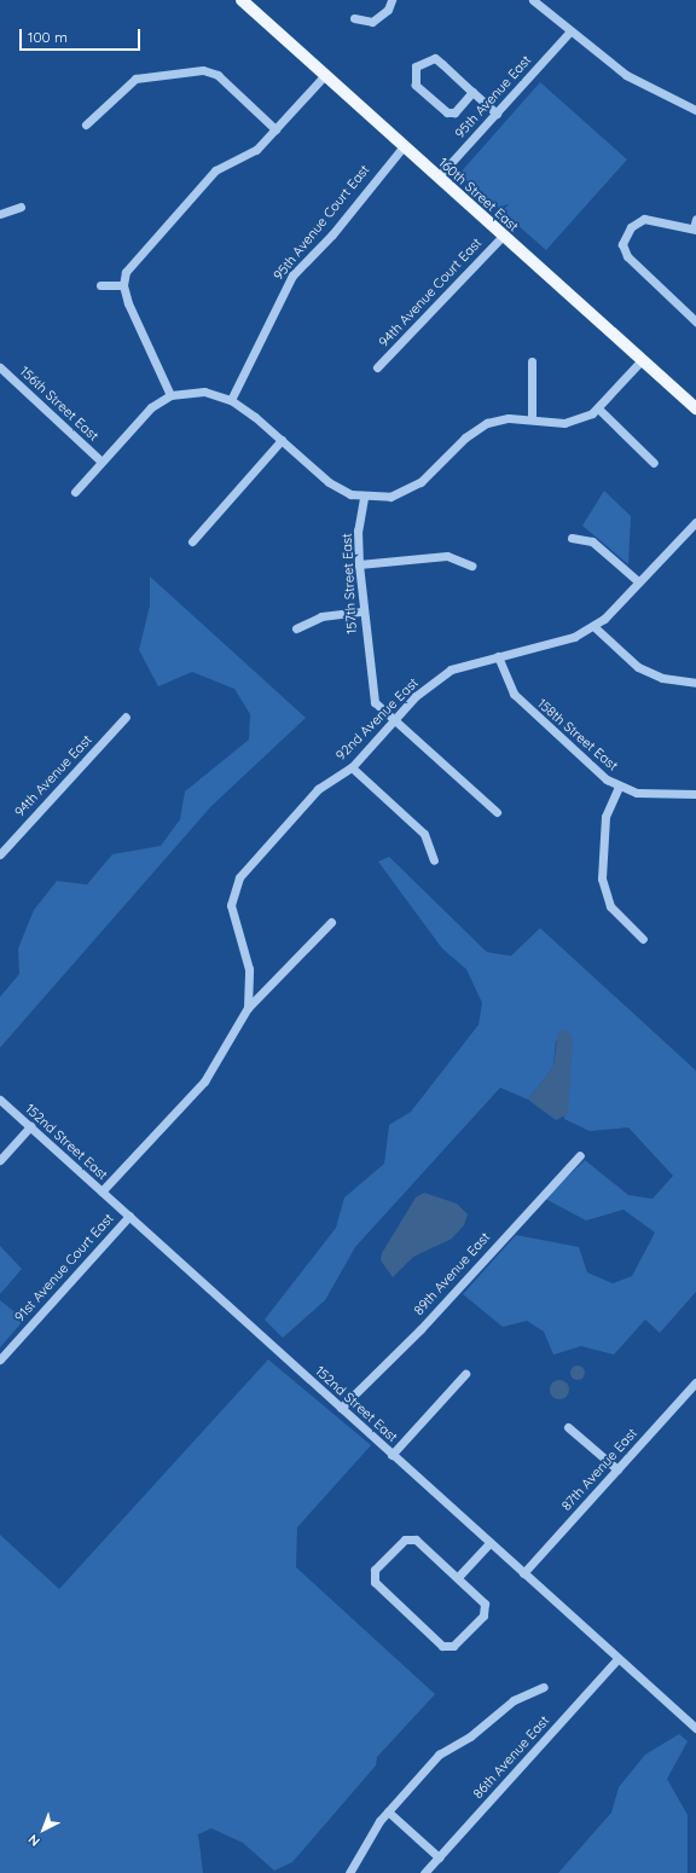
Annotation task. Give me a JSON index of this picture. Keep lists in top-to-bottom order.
{
  "streets": {
    "main road": ["160th Street East"],
    "street": [
      "95th Avenue East",
      "95th Avenue Court East",
      "94th Avenue Court East",
      "156th Street East",
      "157th Street East",
      "92nd Avenue East",
      "158th Street East",
      "94th Avenue East",
      "152nd Street East",
      "91st Avenue Court East",
      "89th Avenue East",
      "87th Avenue East",
      "86th Avenue East"
    ]
  },
  "crossings": [
    ["95th Avenue East", "160th Street East"],
    ["160th Street East", "95th Avenue Court East"],
    ["160th Street East", "94th Avenue Court East"],
    ["157th Street East", "92nd Avenue East"],
    ["92nd Avenue East", "158th Street East"],
    ["92nd Avenue East", "91st Avenue Court East"],
    ["152nd Street East", "91st Avenue Court East"],
    ["152nd Street East", "89th Avenue East"],
    ["152nd Street East", "87th Avenue East"],
    ["152nd Street East", "86th Avenue East"]
  ],
  "scale_bar": "100 m",
  "north": "bottom left"
}
